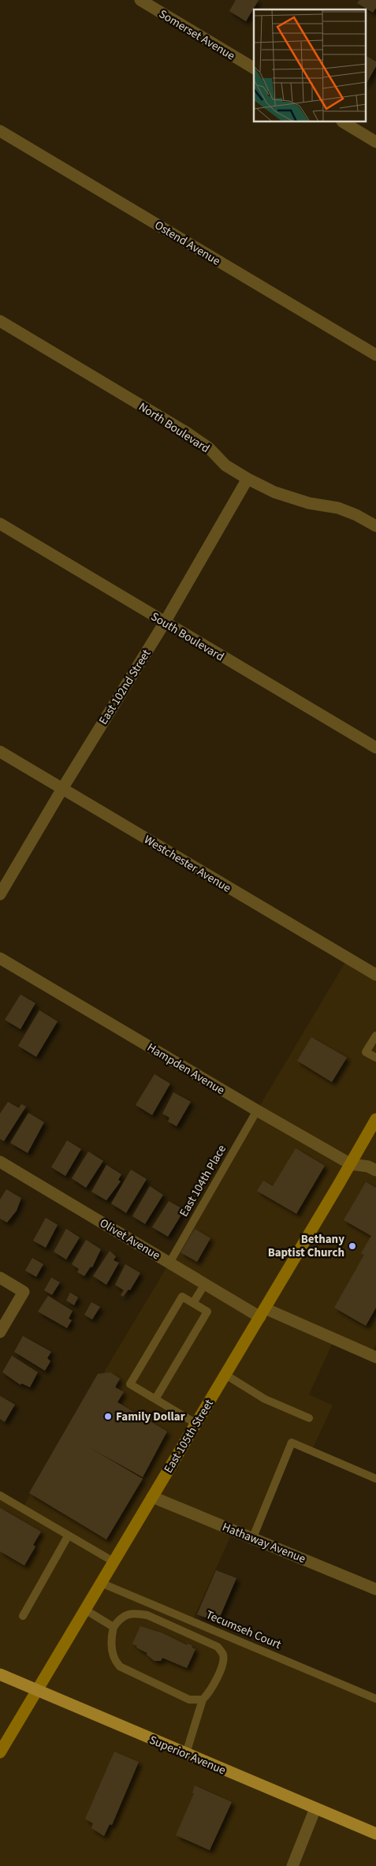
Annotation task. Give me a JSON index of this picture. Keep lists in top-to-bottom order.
{
  "streets": {
    "main road": ["East 105th Street", "Superior Avenue"],
    "street": [
      "Somerset Avenue",
      "Ostend Avenue",
      "North Boulevard",
      "South Boulevard",
      "East 102nd Street",
      "Westchester Avenue",
      "Hampden Avenue",
      "Olivet Avenue",
      "Hathaway Avenue"
    ],
    "lane": ["East 104th Place", "Tecumseh Court"]
  },
  "crossings": [
    ["North Boulevard", "East 102nd Street"],
    ["South Boulevard", "East 102nd Street"],
    ["East 102nd Street", "Westchester Avenue"],
    ["Hampden Avenue", "East 104th Place"],
    ["Hampden Avenue", "East 105th Street"],
    ["East 104th Place", "Olivet Avenue"],
    ["Olivet Avenue", "East 105th Street"],
    ["East 105th Street", "Hathaway Avenue"],
    ["East 105th Street", "Tecumseh Court"],
    ["East 105th Street", "Superior Avenue"]
  ],
  "places": ["Bethany Baptist Church", "Family Dollar"]
}
